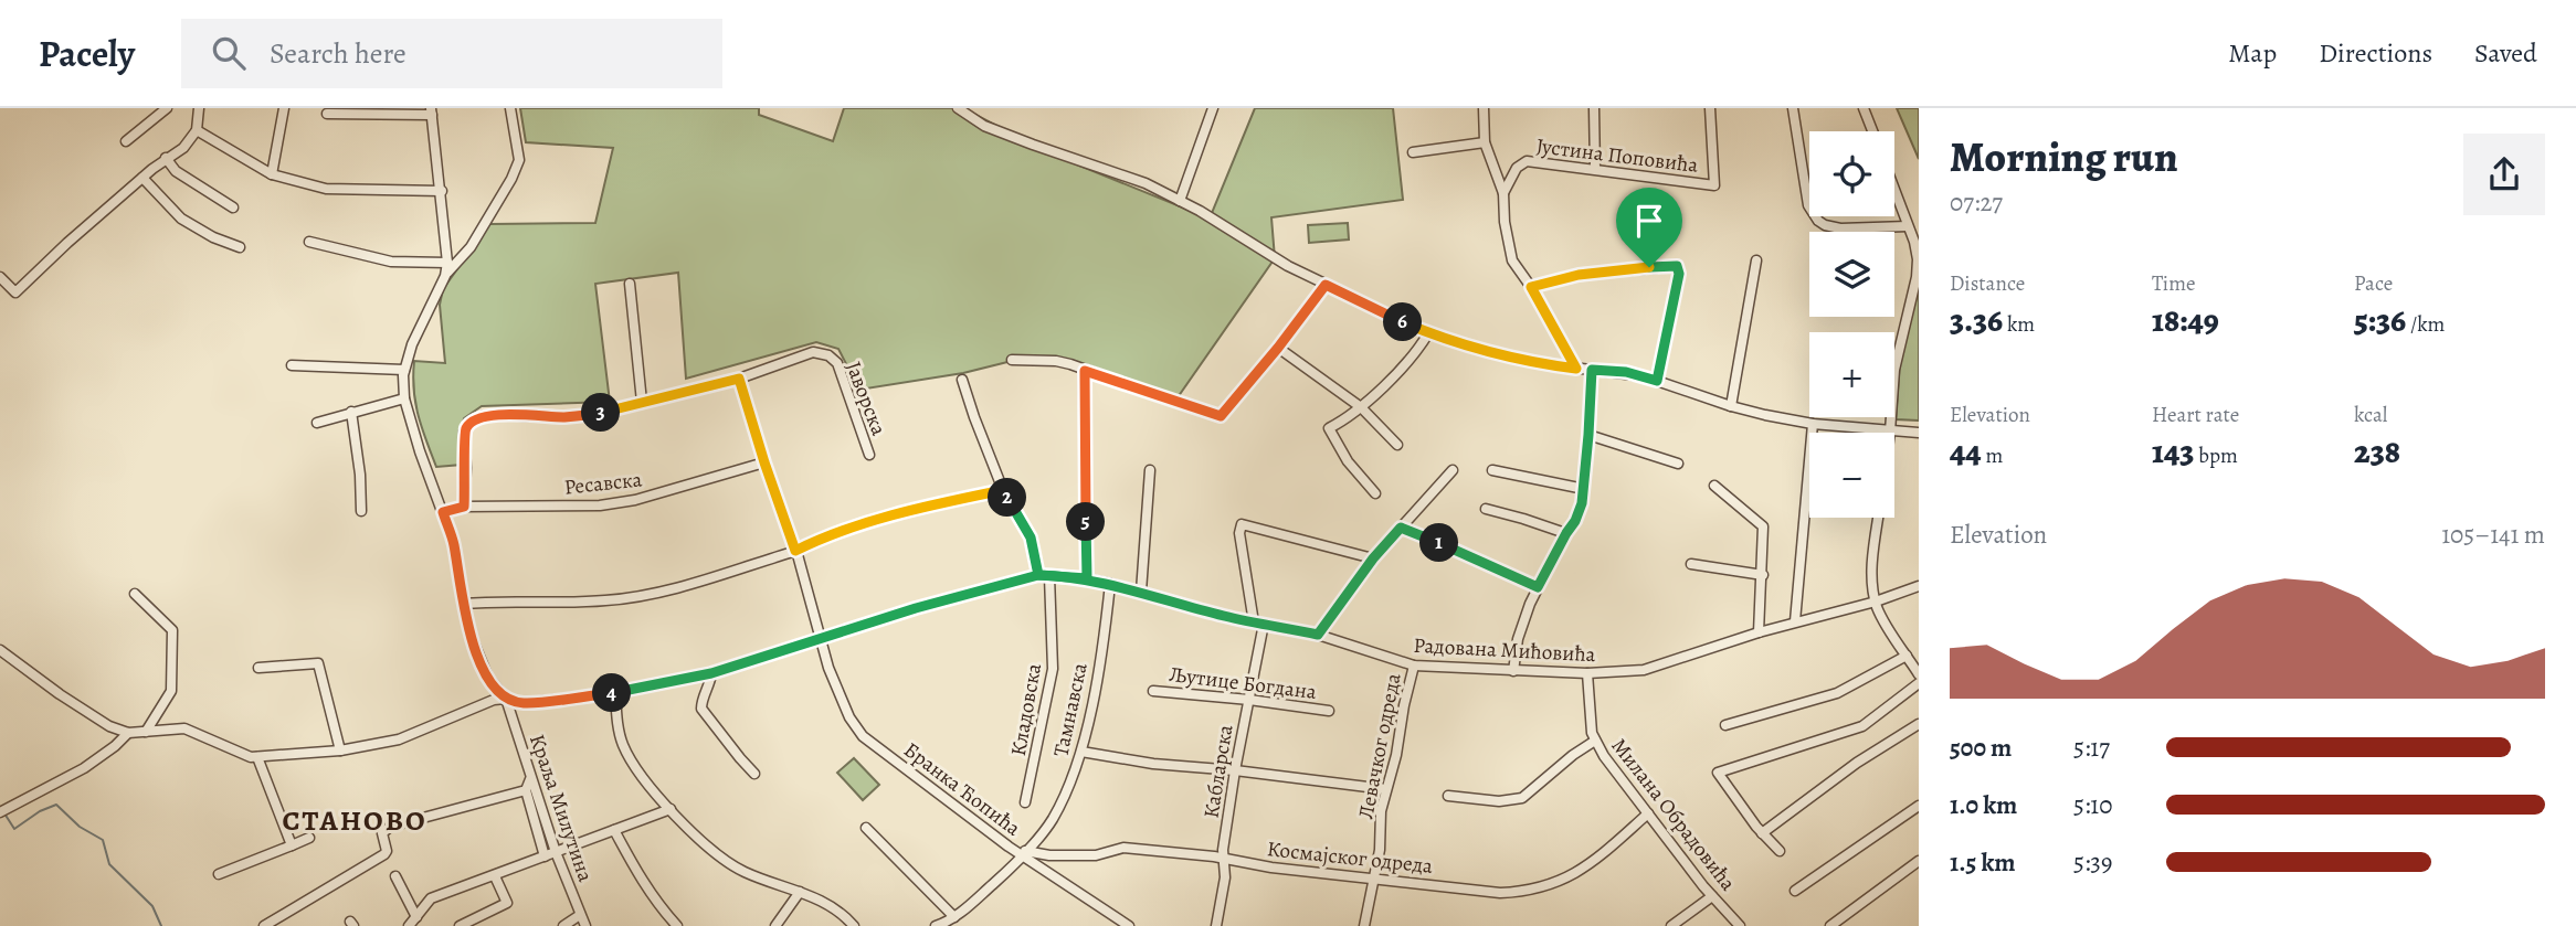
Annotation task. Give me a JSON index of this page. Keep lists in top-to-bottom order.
{
  "streets": {
    "street": [
      "Јустина Поповића",
      "Јаворска",
      "Ресавска",
      "Радована Мићовића",
      "Љутице Богдана",
      "Кладовска",
      "Тамнавска",
      "Левачког одреда",
      "Кабларска",
      "Бранка Ћопића",
      "Краља Милутина",
      "Милана Обрадовића",
      "Космајског одреда"
    ]
  },
  "crossings": [
    ["Јаворска", "Бранка Ћопића"],
    ["Ресавска", "Бранка Ћопића"],
    ["Ресавска", "Краља Милутина"],
    ["Радована Мићовића", "Кладовска"],
    ["Радована Мићовића", "Тамнавска"],
    ["Радована Мићовића", "Левачког одреда"],
    ["Радована Мићовића", "Кабларска"],
    ["Радована Мићовића", "Бранка Ћопића"],
    ["Радована Мићовића", "Краља Милутина"],
    ["Радована Мићовића", "Милана Обрадовића"],
    ["Љутице Богдана", "Кабларска"],
    ["Тамнавска", "Бранка Ћопића"],
    ["Тамнавска", "Космајског одреда"],
    ["Левачког одреда", "Космајског одреда"],
    ["Кабларска", "Космајског одреда"],
    ["Бранка Ћопића", "Космајског одреда"],
    ["Милана Обрадовића", "Космајског одреда"]
  ],
  "districts": ["СТАНОВО"],
  "page": {
    "header": "Pacely",
    "search": "Search here",
    "nav": ["Map", "Directions", "Saved"],
    "heading": ["Morning run", "07:27"],
    "map_buttons": ["+", "−"],
    "stats": [
      ["Distance", "3.36 km"],
      ["Time", "18:49"],
      ["Pace", "5:36 /km"],
      ["Elevation", "44 m"],
      ["Heart rate", "143 bpm"],
      ["kcal", "238"]
    ],
    "pins": [
      "6",
      "3",
      "2",
      "5",
      "1",
      "4"
    ],
    "chart": ["Elevation", "105–141 m"],
    "list": [
      {
        "name": "500 m",
        "note": "5:17"
      },
      {
        "name": "1.0 km",
        "note": "5:10"
      },
      {
        "name": "1.5 km",
        "note": "5:39"
      }
    ]
  }
}
